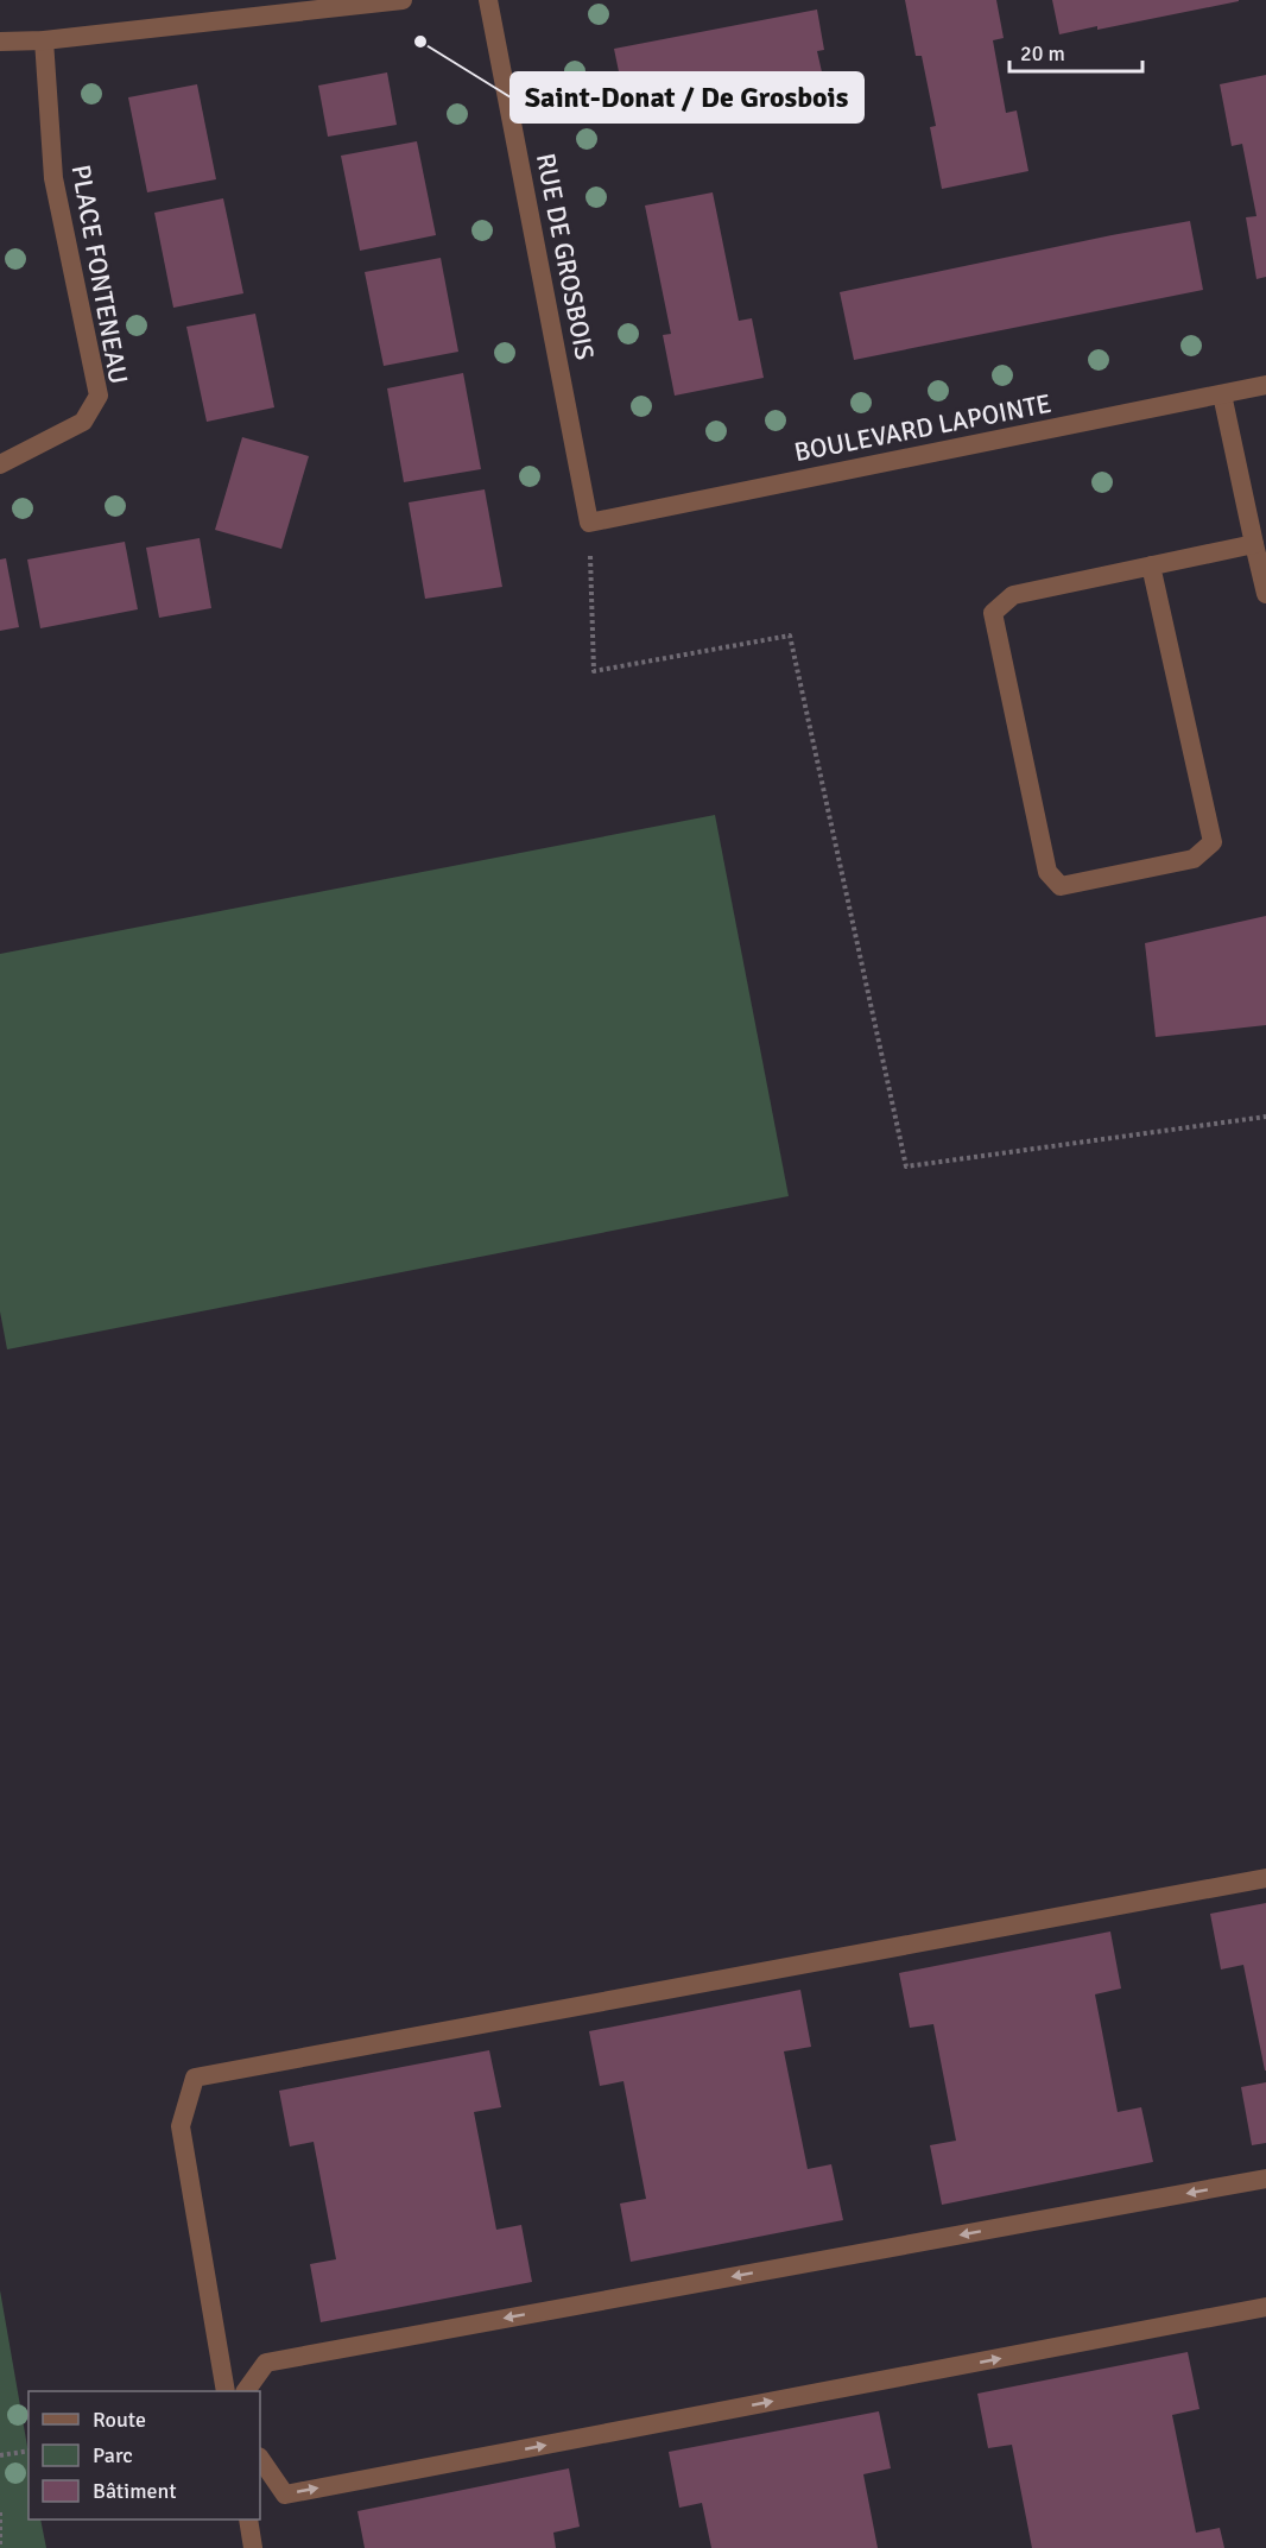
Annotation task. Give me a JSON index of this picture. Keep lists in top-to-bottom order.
{
  "streets": {
    "street": ["RUE DE GROSBOIS", "PLACE FONTENEAU", "BOULEVARD LAPOINTE"]
  },
  "crossings": [
    ["RUE DE GROSBOIS", "BOULEVARD LAPOINTE"]
  ],
  "places": ["Saint-Donat / De Grosbois"],
  "legend": ["Route", "Parc", "Bâtiment"],
  "scale_bar": "20 m"
}
